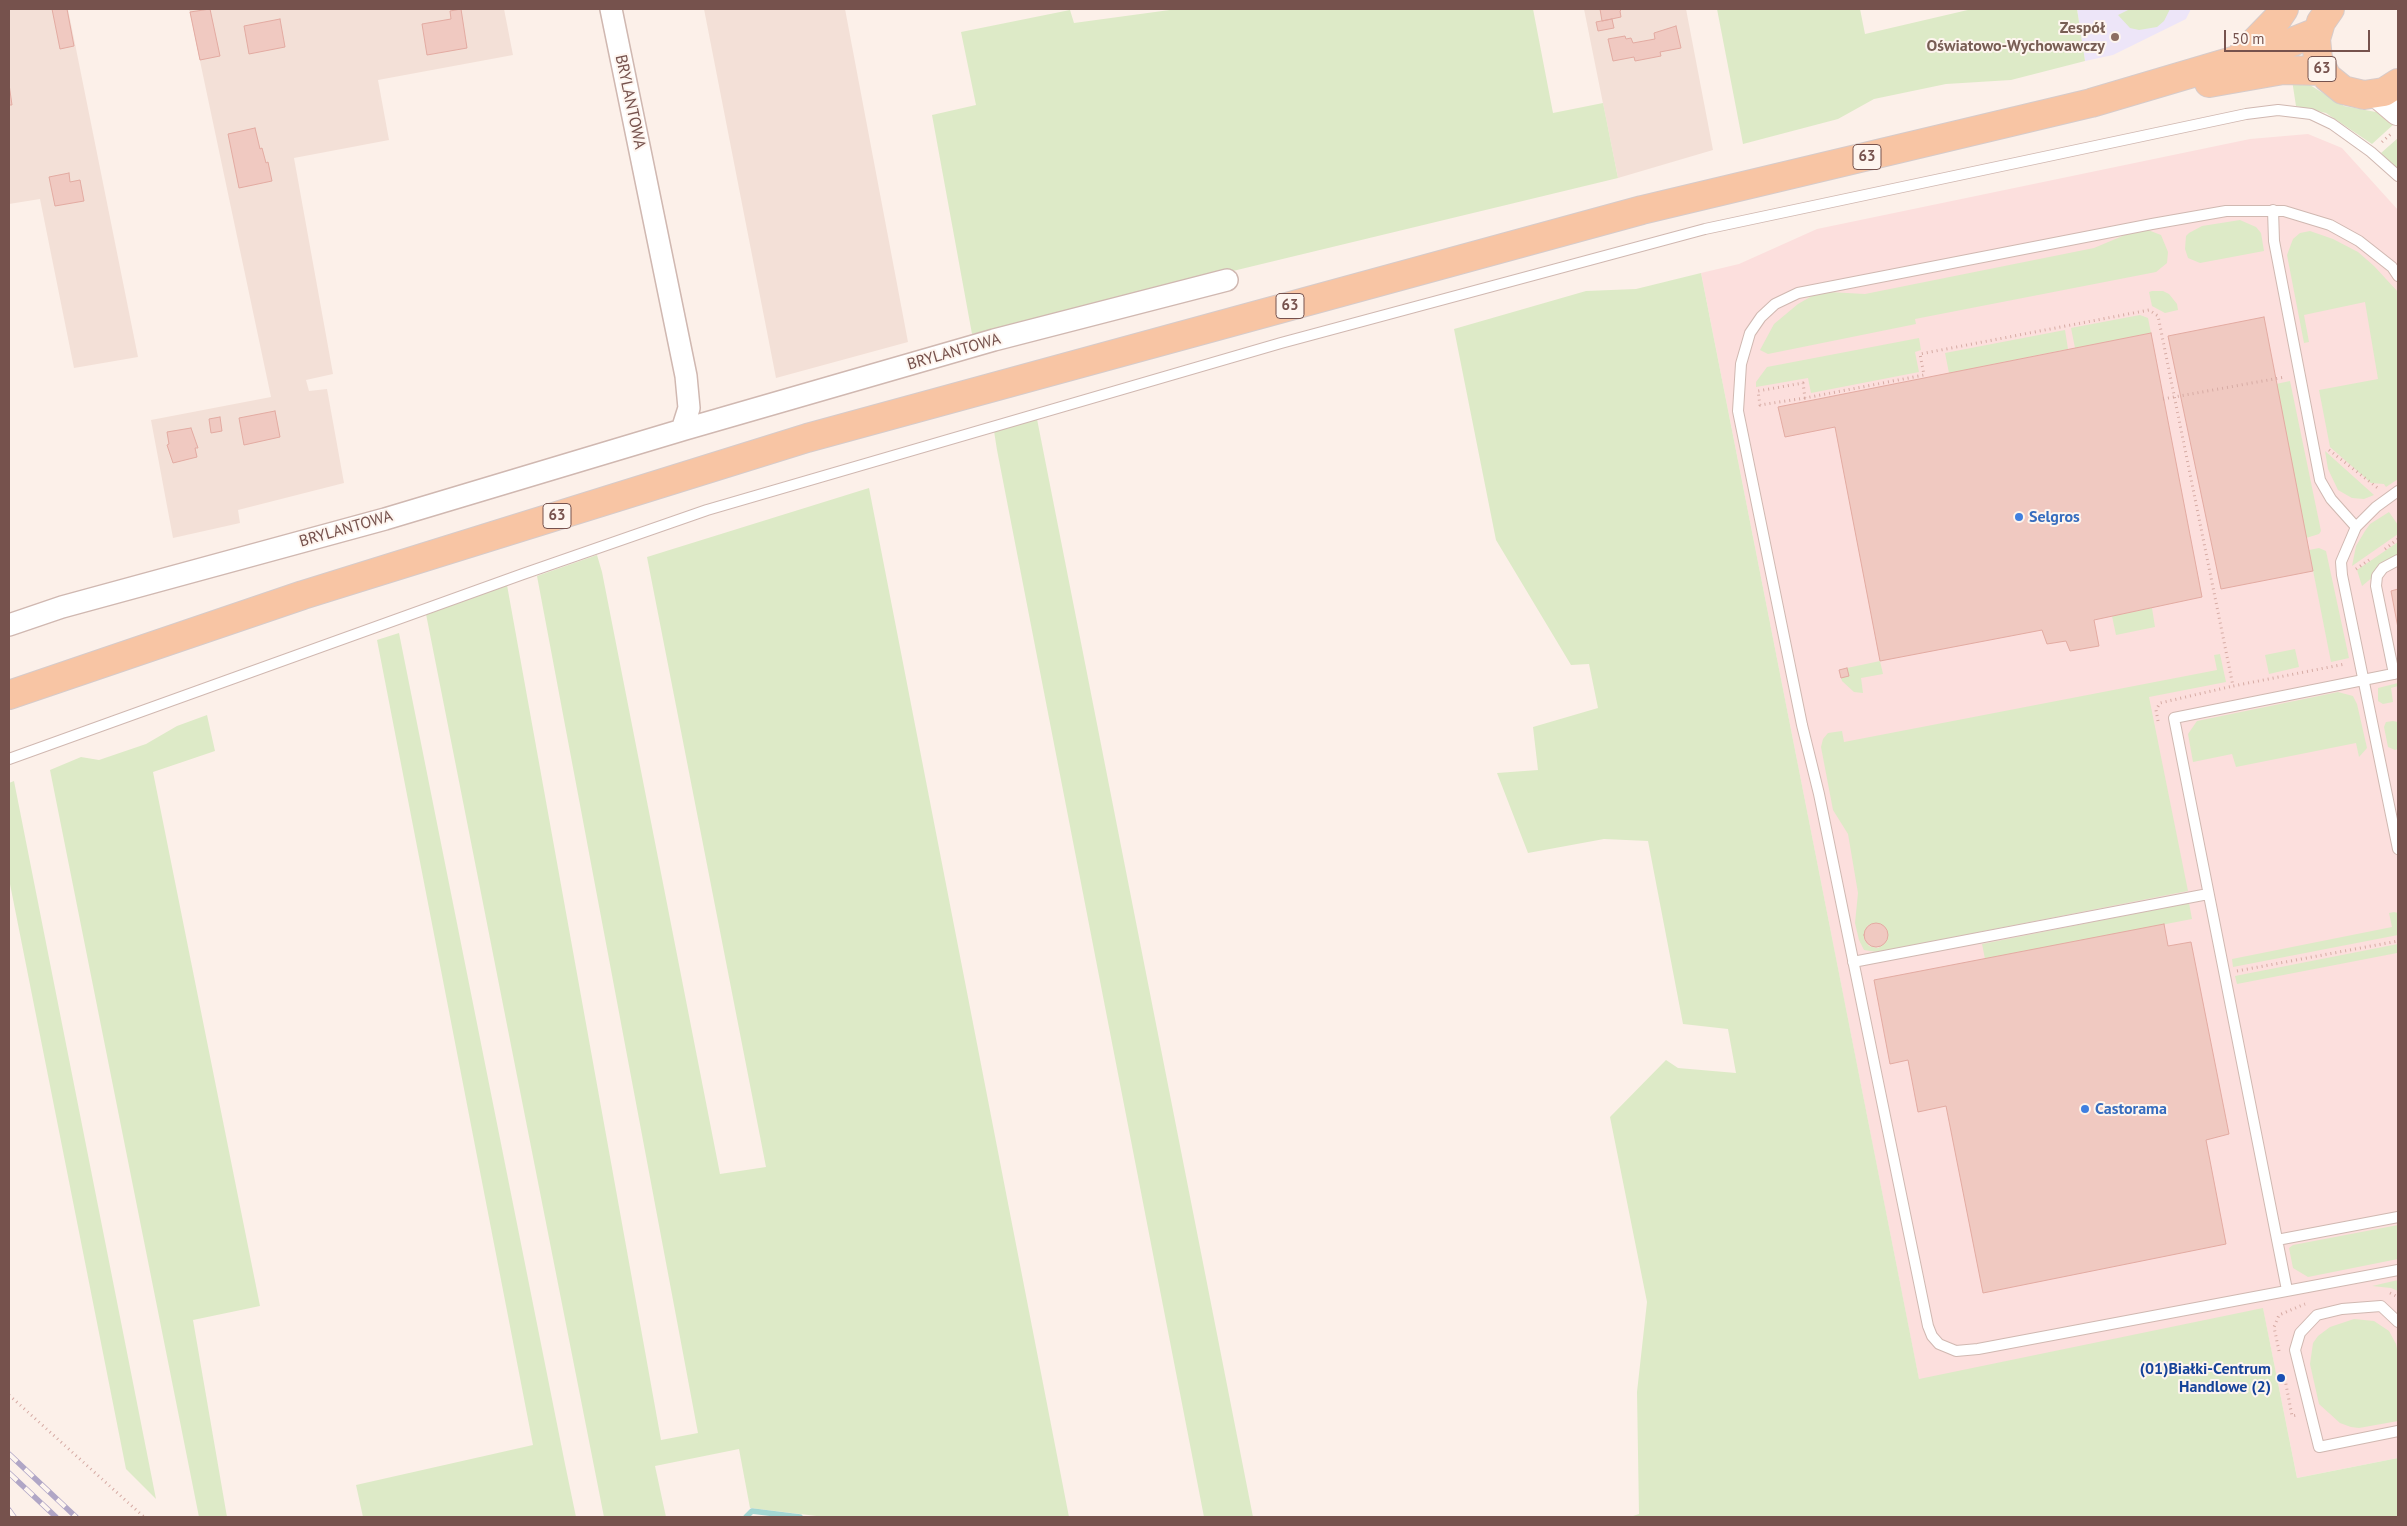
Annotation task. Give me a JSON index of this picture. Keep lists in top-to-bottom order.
{
  "streets": {
    "main road": ["63"],
    "street": ["BRYLANTOWA"]
  },
  "places": [
    "Zespół Oświatowo-Wychowawczy",
    "Selgros",
    "Castorama",
    "(01)Białki-Centrum Handlowe (2)"
  ],
  "scale_bar": "50 m"
}
